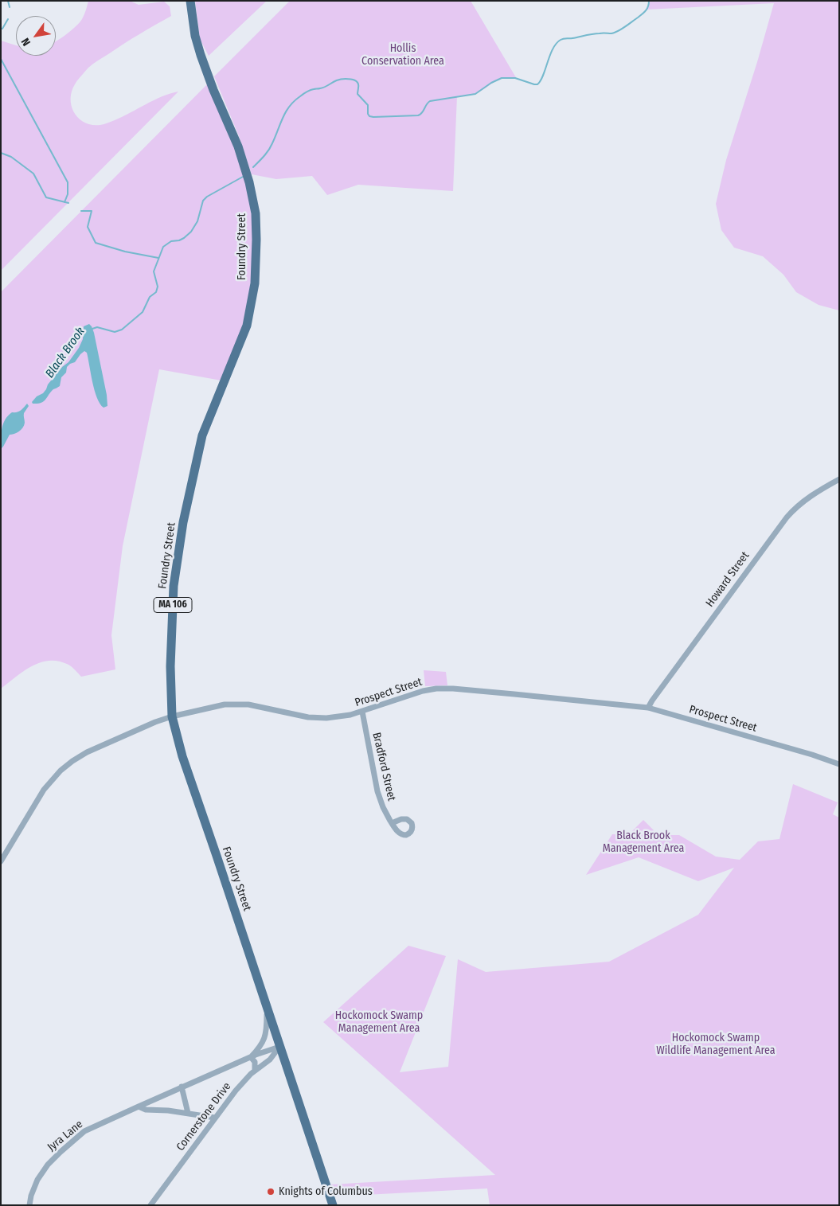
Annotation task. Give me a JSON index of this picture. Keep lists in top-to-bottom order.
{
  "streets": {
    "main road": ["Foundry Street", "MA 106"],
    "street": [
      "Howard Street",
      "Prospect Street",
      "Bradford Street",
      "Cornerstone Drive",
      "Jyra Lane"
    ]
  },
  "crossings": [
    ["Foundry Street", "Prospect Street"],
    ["Foundry Street", "Cornerstone Drive"],
    ["Foundry Street", "Jyra Lane"],
    ["Howard Street", "Prospect Street"],
    ["Prospect Street", "Bradford Street"],
    ["Cornerstone Drive", "Jyra Lane"]
  ],
  "water": ["Black Brook"],
  "parks": [
    "Hollis Conservation Area",
    "Black Brook Management Area",
    "Hockomock Swamp Management Area",
    "Hockomock Swamp Wildlife Management Area"
  ],
  "places": ["Knights of Columbus"],
  "north": "bottom left"
}
